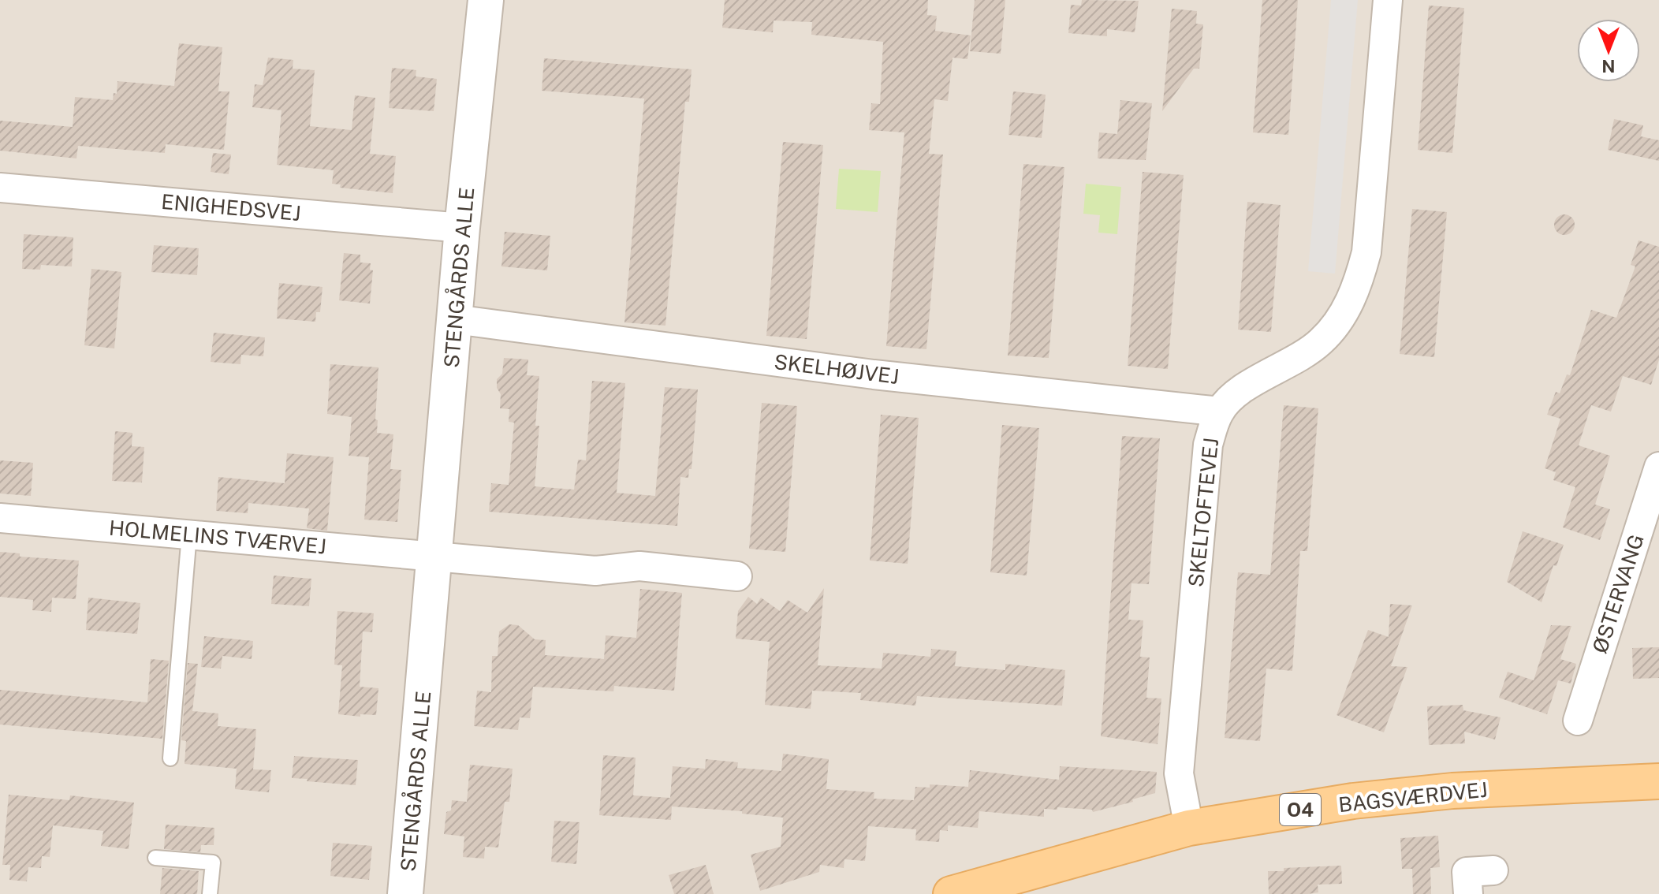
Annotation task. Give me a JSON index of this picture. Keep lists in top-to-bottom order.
{
  "streets": {
    "main road": ["BAGSVÆRDVEJ", "O4"],
    "street": [
      "ENIGHEDSVEJ",
      "STENGÅRDS ALLE",
      "SKELHØJVEJ",
      "SKELTOFTEVEJ",
      "HOLMELINS TVÆRVEJ",
      "ØSTERVANG"
    ]
  },
  "crossings": [
    ["ENIGHEDSVEJ", "STENGÅRDS ALLE"],
    ["STENGÅRDS ALLE", "SKELHØJVEJ"],
    ["STENGÅRDS ALLE", "HOLMELINS TVÆRVEJ"],
    ["SKELHØJVEJ", "SKELTOFTEVEJ"],
    ["SKELTOFTEVEJ", "BAGSVÆRDVEJ"]
  ],
  "north": "bottom"
}
